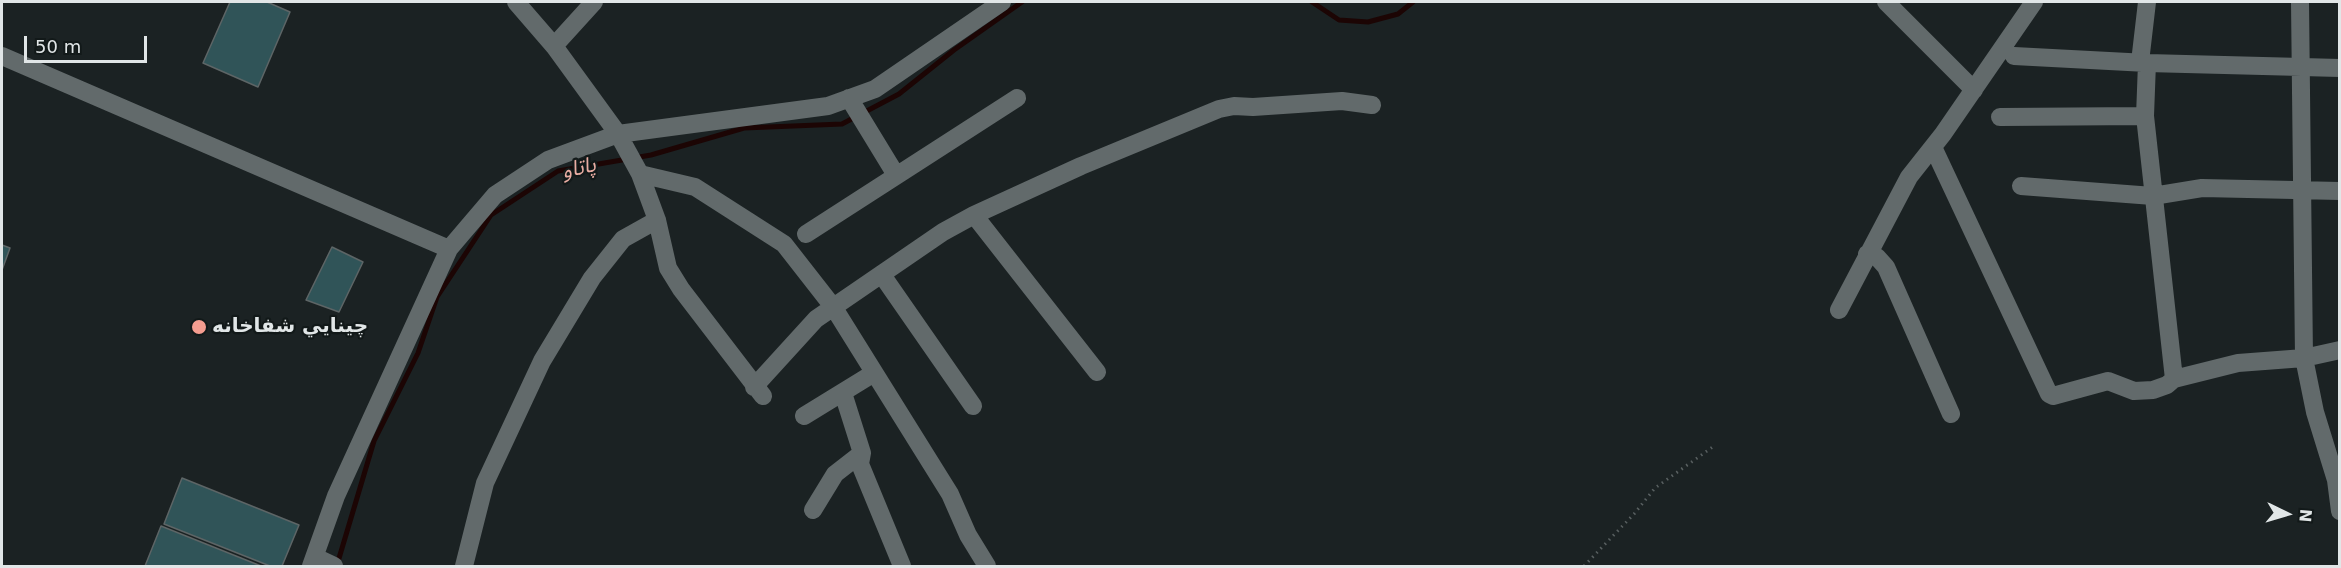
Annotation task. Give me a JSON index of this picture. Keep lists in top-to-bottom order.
{
  "water": ["پاتاو"],
  "places": ["چينايي شفاخانه"],
  "scale_bar": "50 m",
  "north": "right"
}
